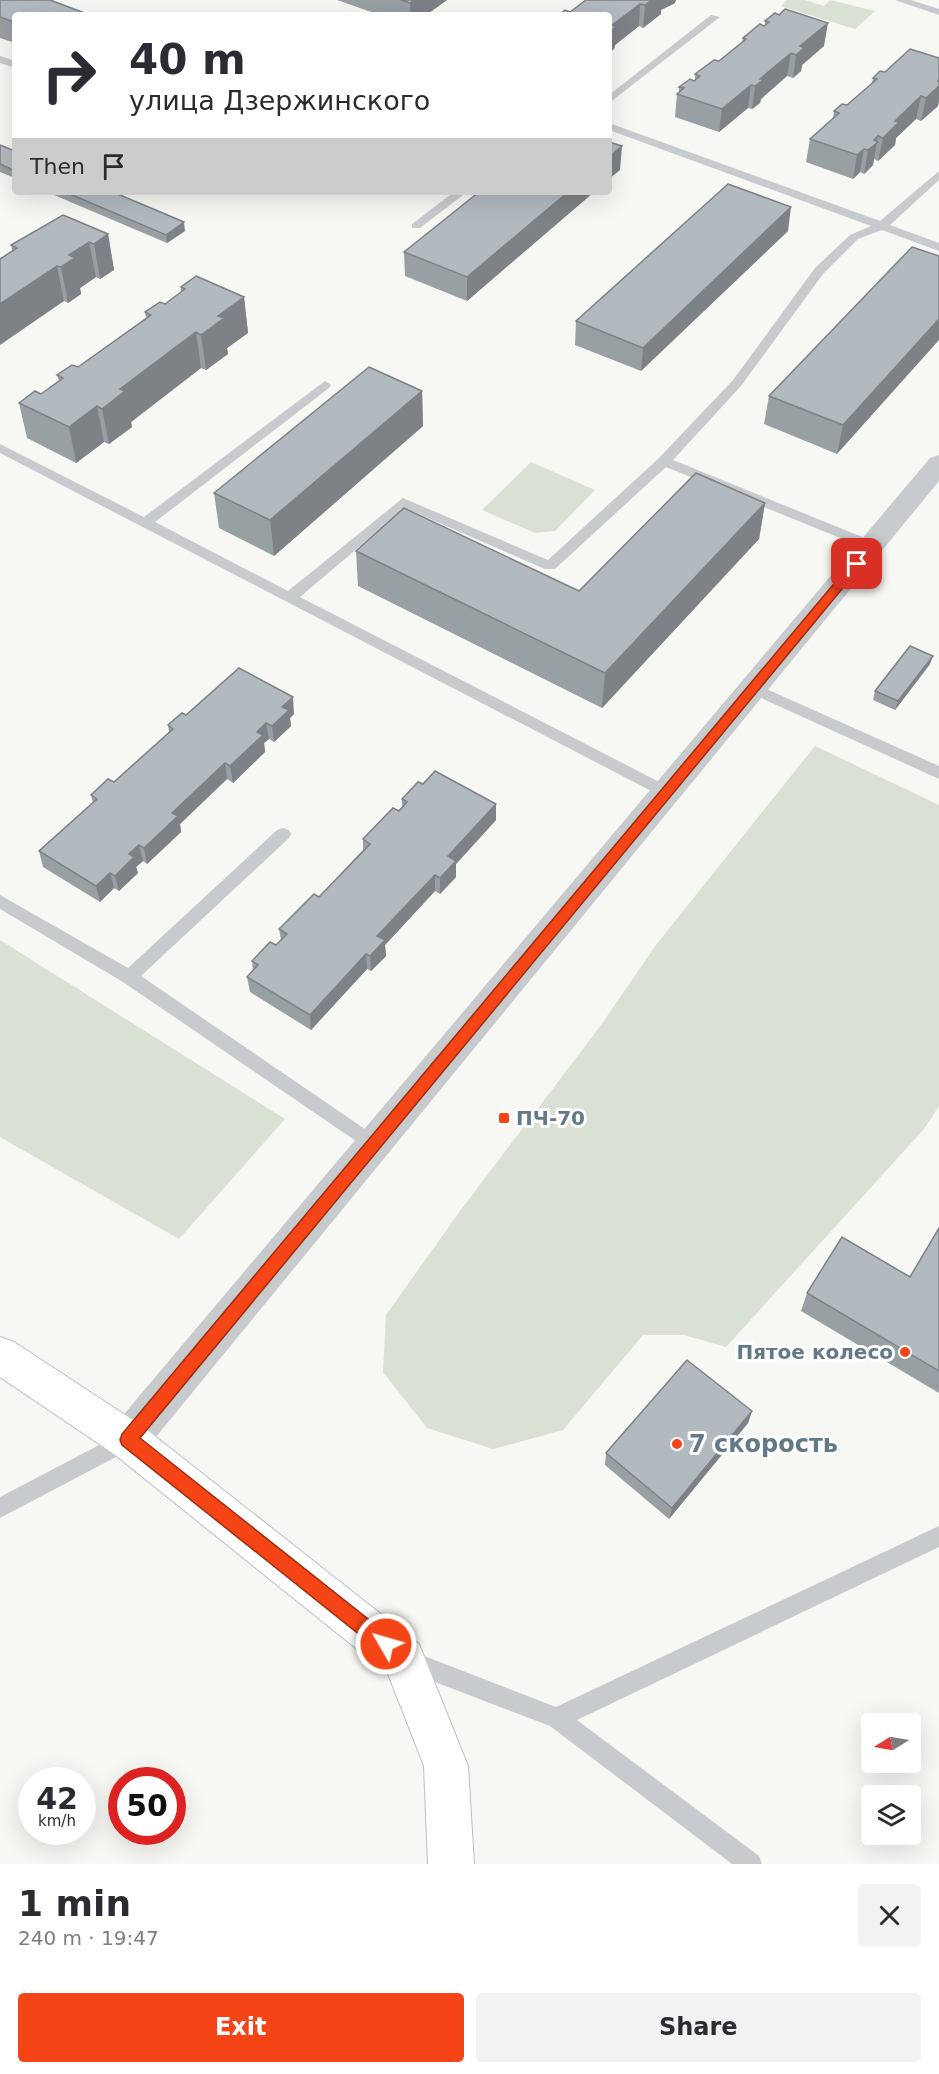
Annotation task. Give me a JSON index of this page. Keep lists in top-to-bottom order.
{
  "places": {
    "transit": ["ПЧ-70"],
    "other": ["Пятое колесо", "7 скорость"]
  },
  "north": "left",
  "page": {
    "turn": ["40 m", "улица Дзержинского"],
    "then": "Then",
    "speed": "42 km/h",
    "limit": "50",
    "heading": ["1 min", "240 m · 19:47"],
    "buttons": ["Exit", "Share"]
  }
}
